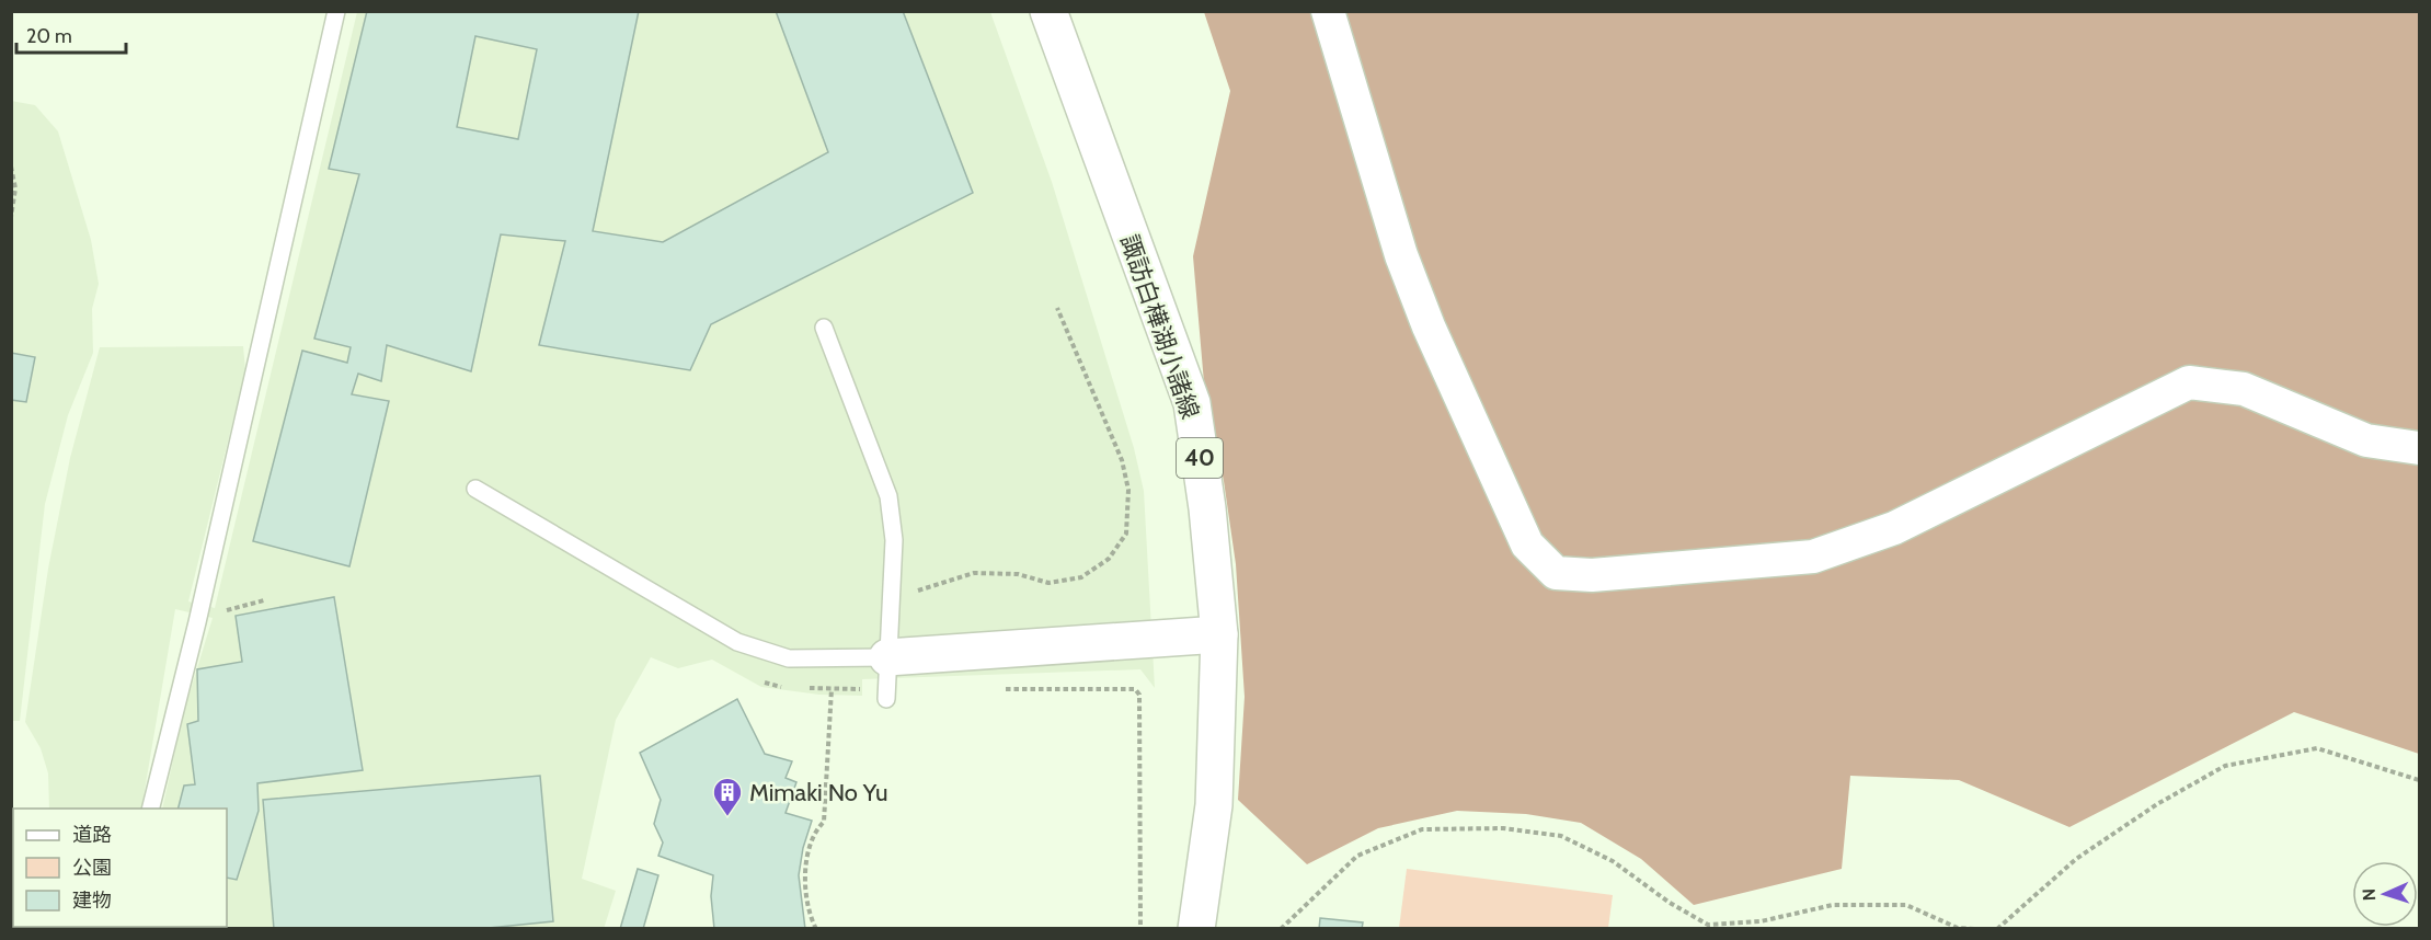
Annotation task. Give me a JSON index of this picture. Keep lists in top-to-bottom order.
{
  "streets": {
    "main road": ["諏訪白樺湖小諸線", "40"]
  },
  "places": {
    "building": ["Mimaki No Yu"]
  },
  "legend": ["道路", "公園", "建物"],
  "scale_bar": "20 m",
  "north": "left"
}
